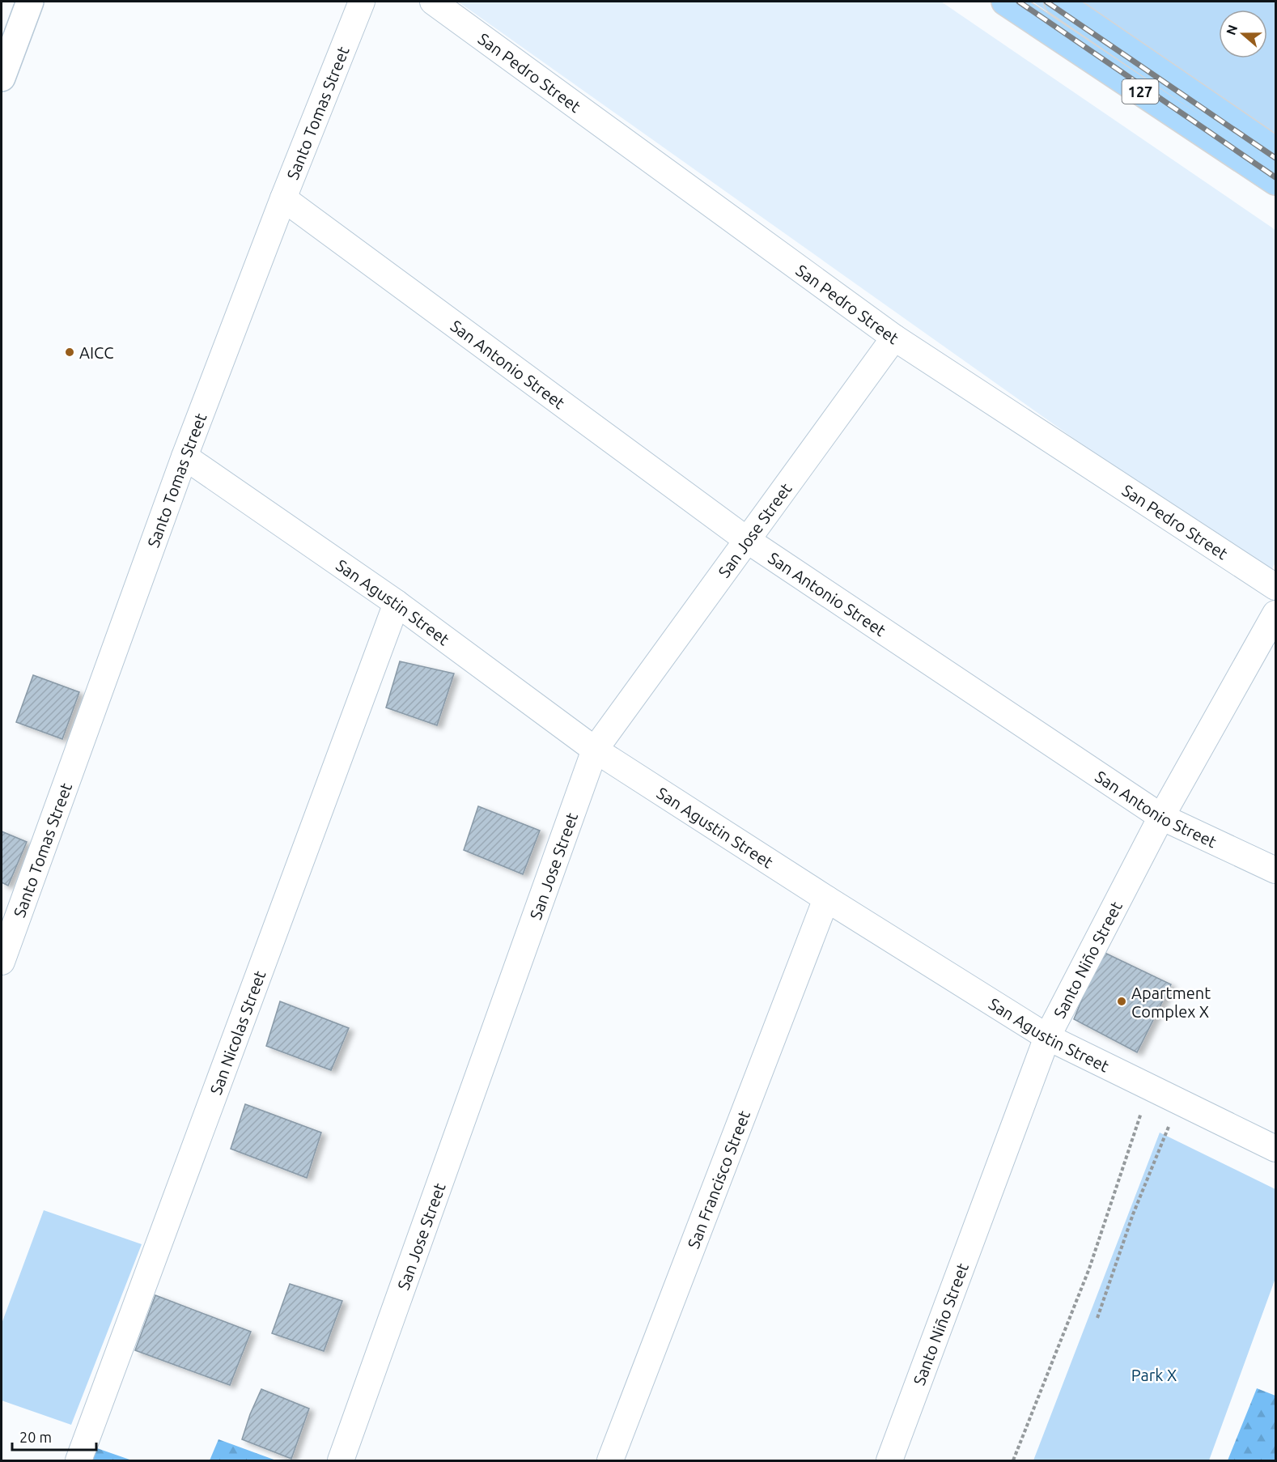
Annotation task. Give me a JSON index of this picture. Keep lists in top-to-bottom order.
{
  "streets": {
    "main road": ["127"],
    "street": [
      "San Pedro Street",
      "Santo Tomas Street",
      "San Antonio Street",
      "San Jose Street",
      "San Agustin Street",
      "Santo Niño Street",
      "San Nicolas Street",
      "San Francisco Street"
    ]
  },
  "crossings": [
    ["San Pedro Street", "San Jose Street"],
    ["Santo Tomas Street", "San Antonio Street"],
    ["Santo Tomas Street", "San Agustin Street"],
    ["San Antonio Street", "San Jose Street"],
    ["San Antonio Street", "Santo Niño Street"],
    ["San Jose Street", "San Agustin Street"],
    ["San Agustin Street", "Santo Niño Street"],
    ["San Agustin Street", "San Nicolas Street"],
    ["San Agustin Street", "San Francisco Street"]
  ],
  "parks": ["Park X"],
  "places": ["AICC", "Apartment Complex X"],
  "scale_bar": "20 m",
  "north": "left"
}
